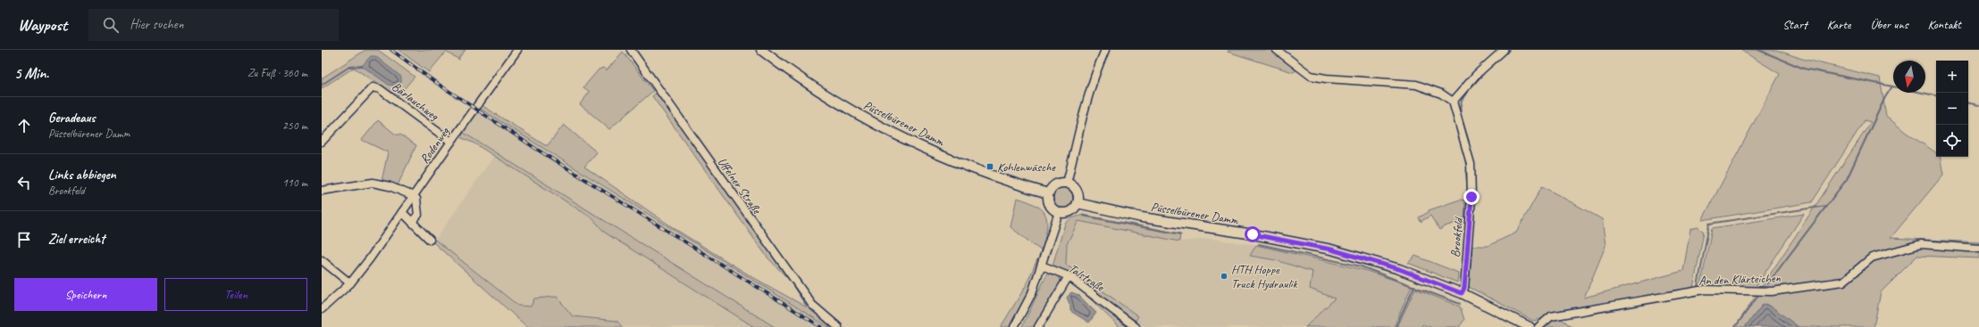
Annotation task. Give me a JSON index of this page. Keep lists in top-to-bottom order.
{
  "streets": {
    "main road": ["Püsselbürener Damm"],
    "street": [
      "Bärlauchweg",
      "Rodenweg",
      "Uffelner Straße",
      "Brookfeld",
      "Talstraße",
      "An den Klärteichen"
    ]
  },
  "crossings": [
    ["Bärlauchweg", "Rodenweg"],
    ["Püsselbürener Damm", "Brookfeld"]
  ],
  "places": {
    "transit": ["Kohlenwäsche"],
    "other": ["HTH Hoppe Truck Hydraulik"]
  },
  "north": "bottom",
  "page": {
    "header": "Waypost",
    "search": "Hier suchen",
    "nav": [
      "Start",
      "Karte",
      "Über uns",
      "Kontakt"
    ],
    "heading": ["5 Min.", "Zu Fuß · 360 m"],
    "map_buttons": ["+", "−"],
    "list": [
      ["Geradeaus", "Püsselbürener Damm", "250 m"],
      ["Links abbiegen", "Brookfeld", "110 m"],
      "Ziel erreicht"
    ],
    "buttons": ["Speichern", "Teilen"]
  }
}
